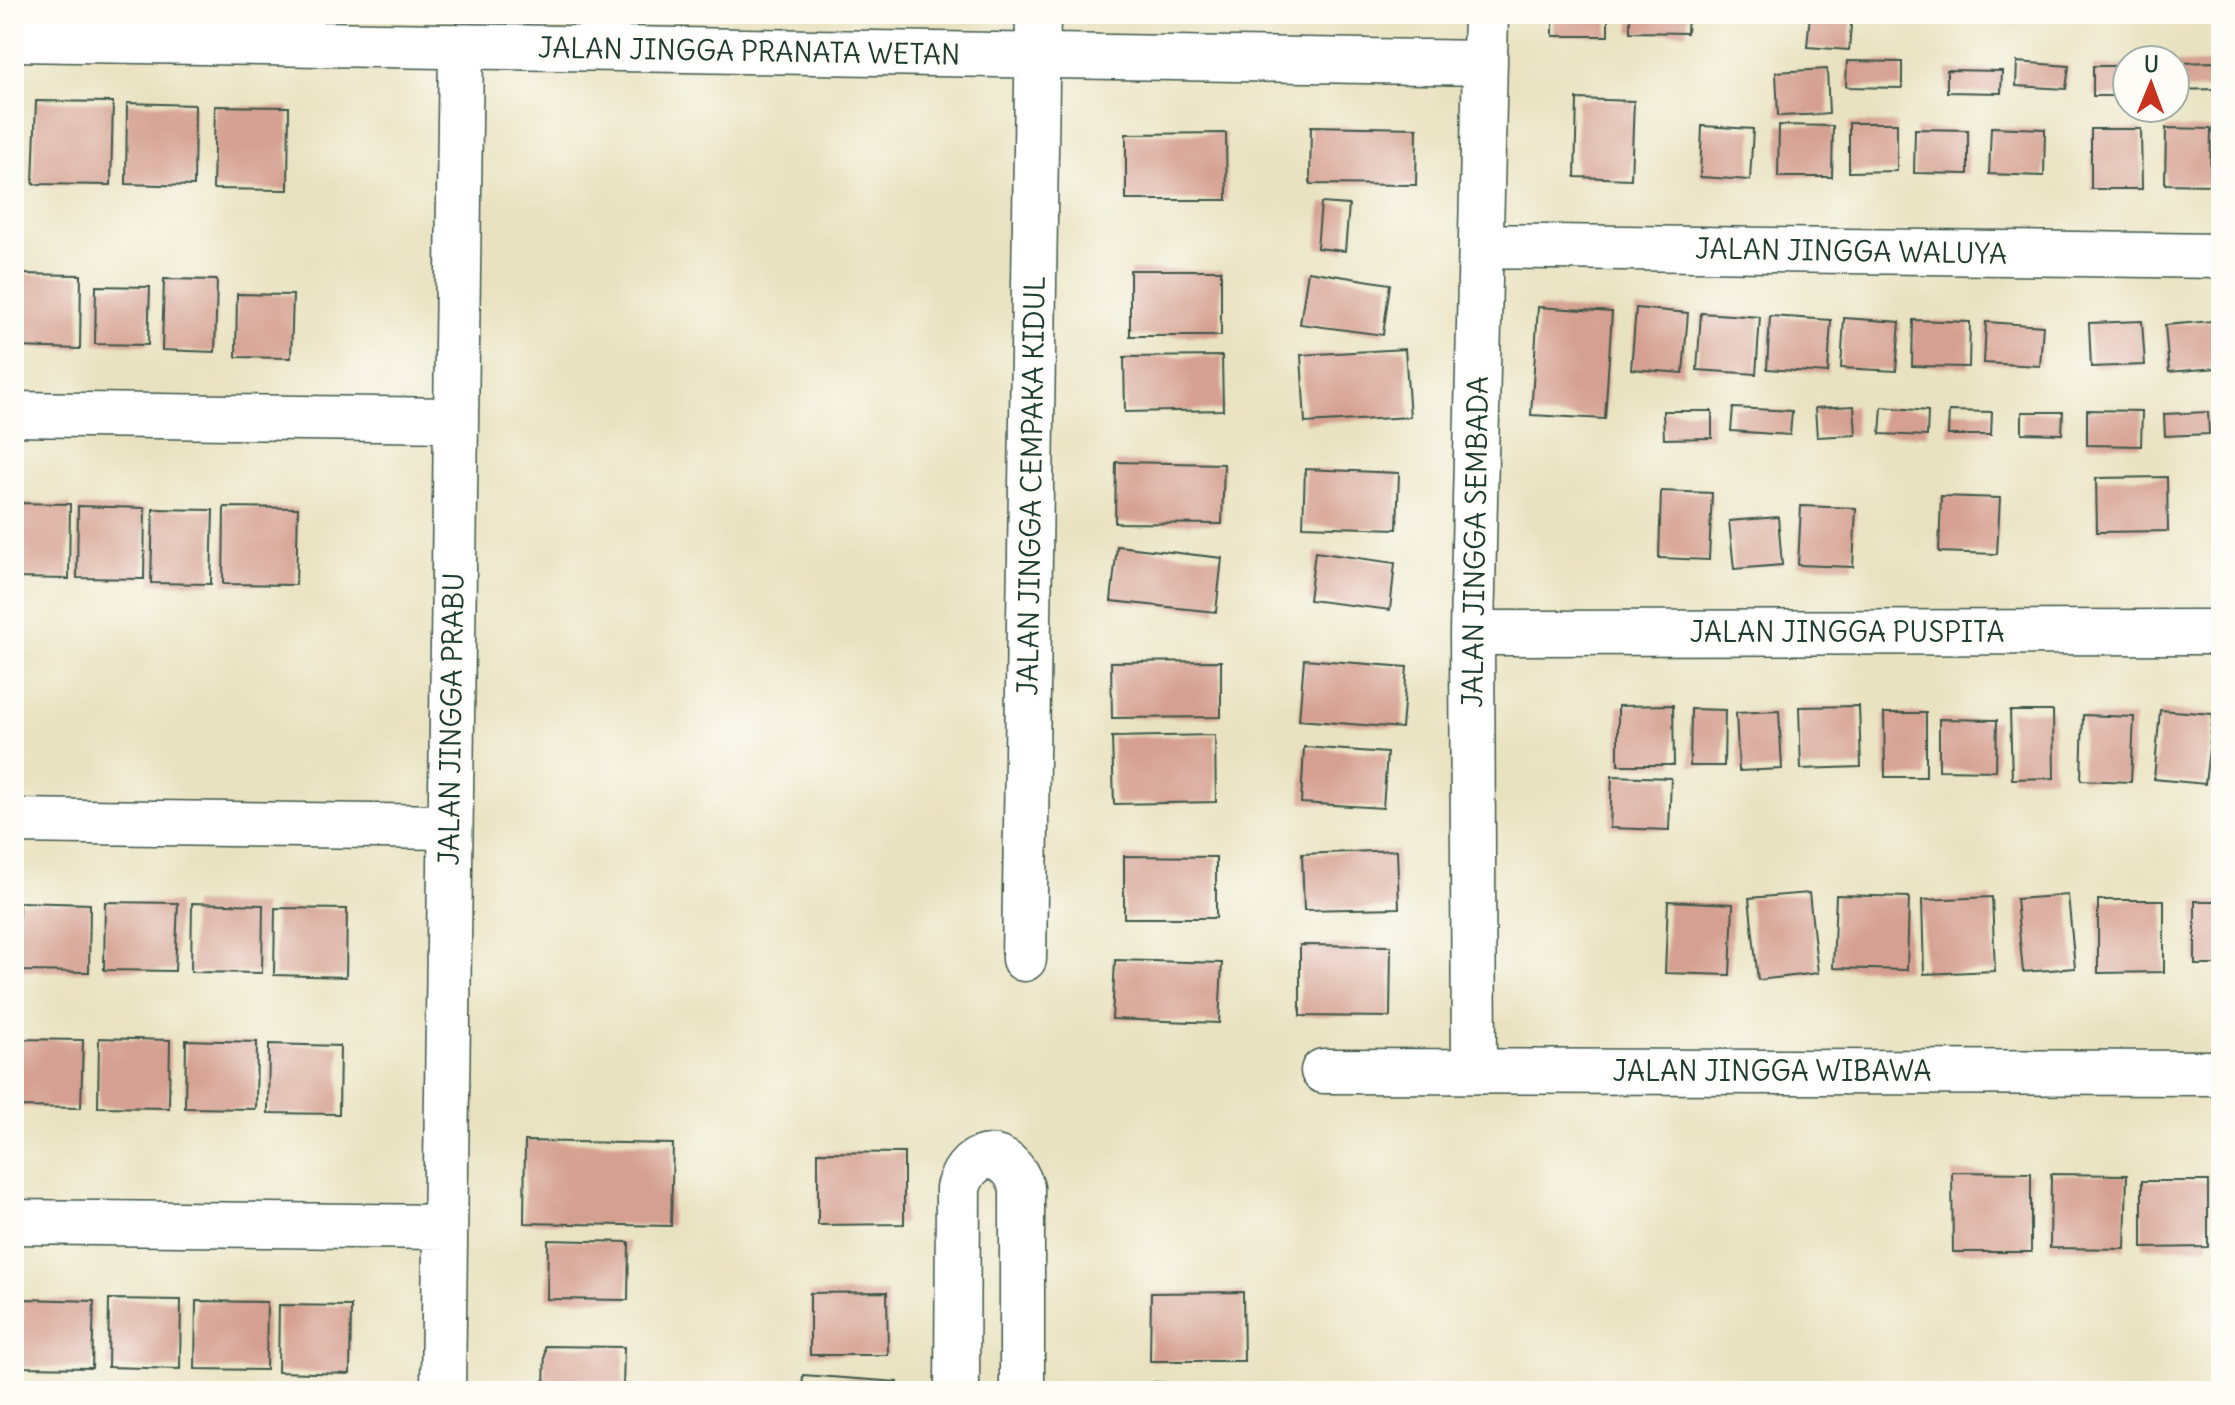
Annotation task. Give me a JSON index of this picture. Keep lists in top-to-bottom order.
{
  "streets": {
    "street": [
      "JALAN JINGGA PRANATA WETAN",
      "JALAN JINGGA WALUYA",
      "JALAN JINGGA CEMPAKA KIDUL",
      "JALAN JINGGA SEMBADA",
      "JALAN JINGGA PUSPITA",
      "JALAN JINGGA PRABU",
      "JALAN JINGGA WIBAWA"
    ]
  },
  "crossings": [
    ["JALAN JINGGA PRANATA WETAN", "JALAN JINGGA CEMPAKA KIDUL"],
    ["JALAN JINGGA PRANATA WETAN", "JALAN JINGGA SEMBADA"],
    ["JALAN JINGGA PRANATA WETAN", "JALAN JINGGA PRABU"],
    ["JALAN JINGGA WALUYA", "JALAN JINGGA SEMBADA"],
    ["JALAN JINGGA SEMBADA", "JALAN JINGGA PUSPITA"],
    ["JALAN JINGGA SEMBADA", "JALAN JINGGA WIBAWA"]
  ],
  "north": "top"
}
